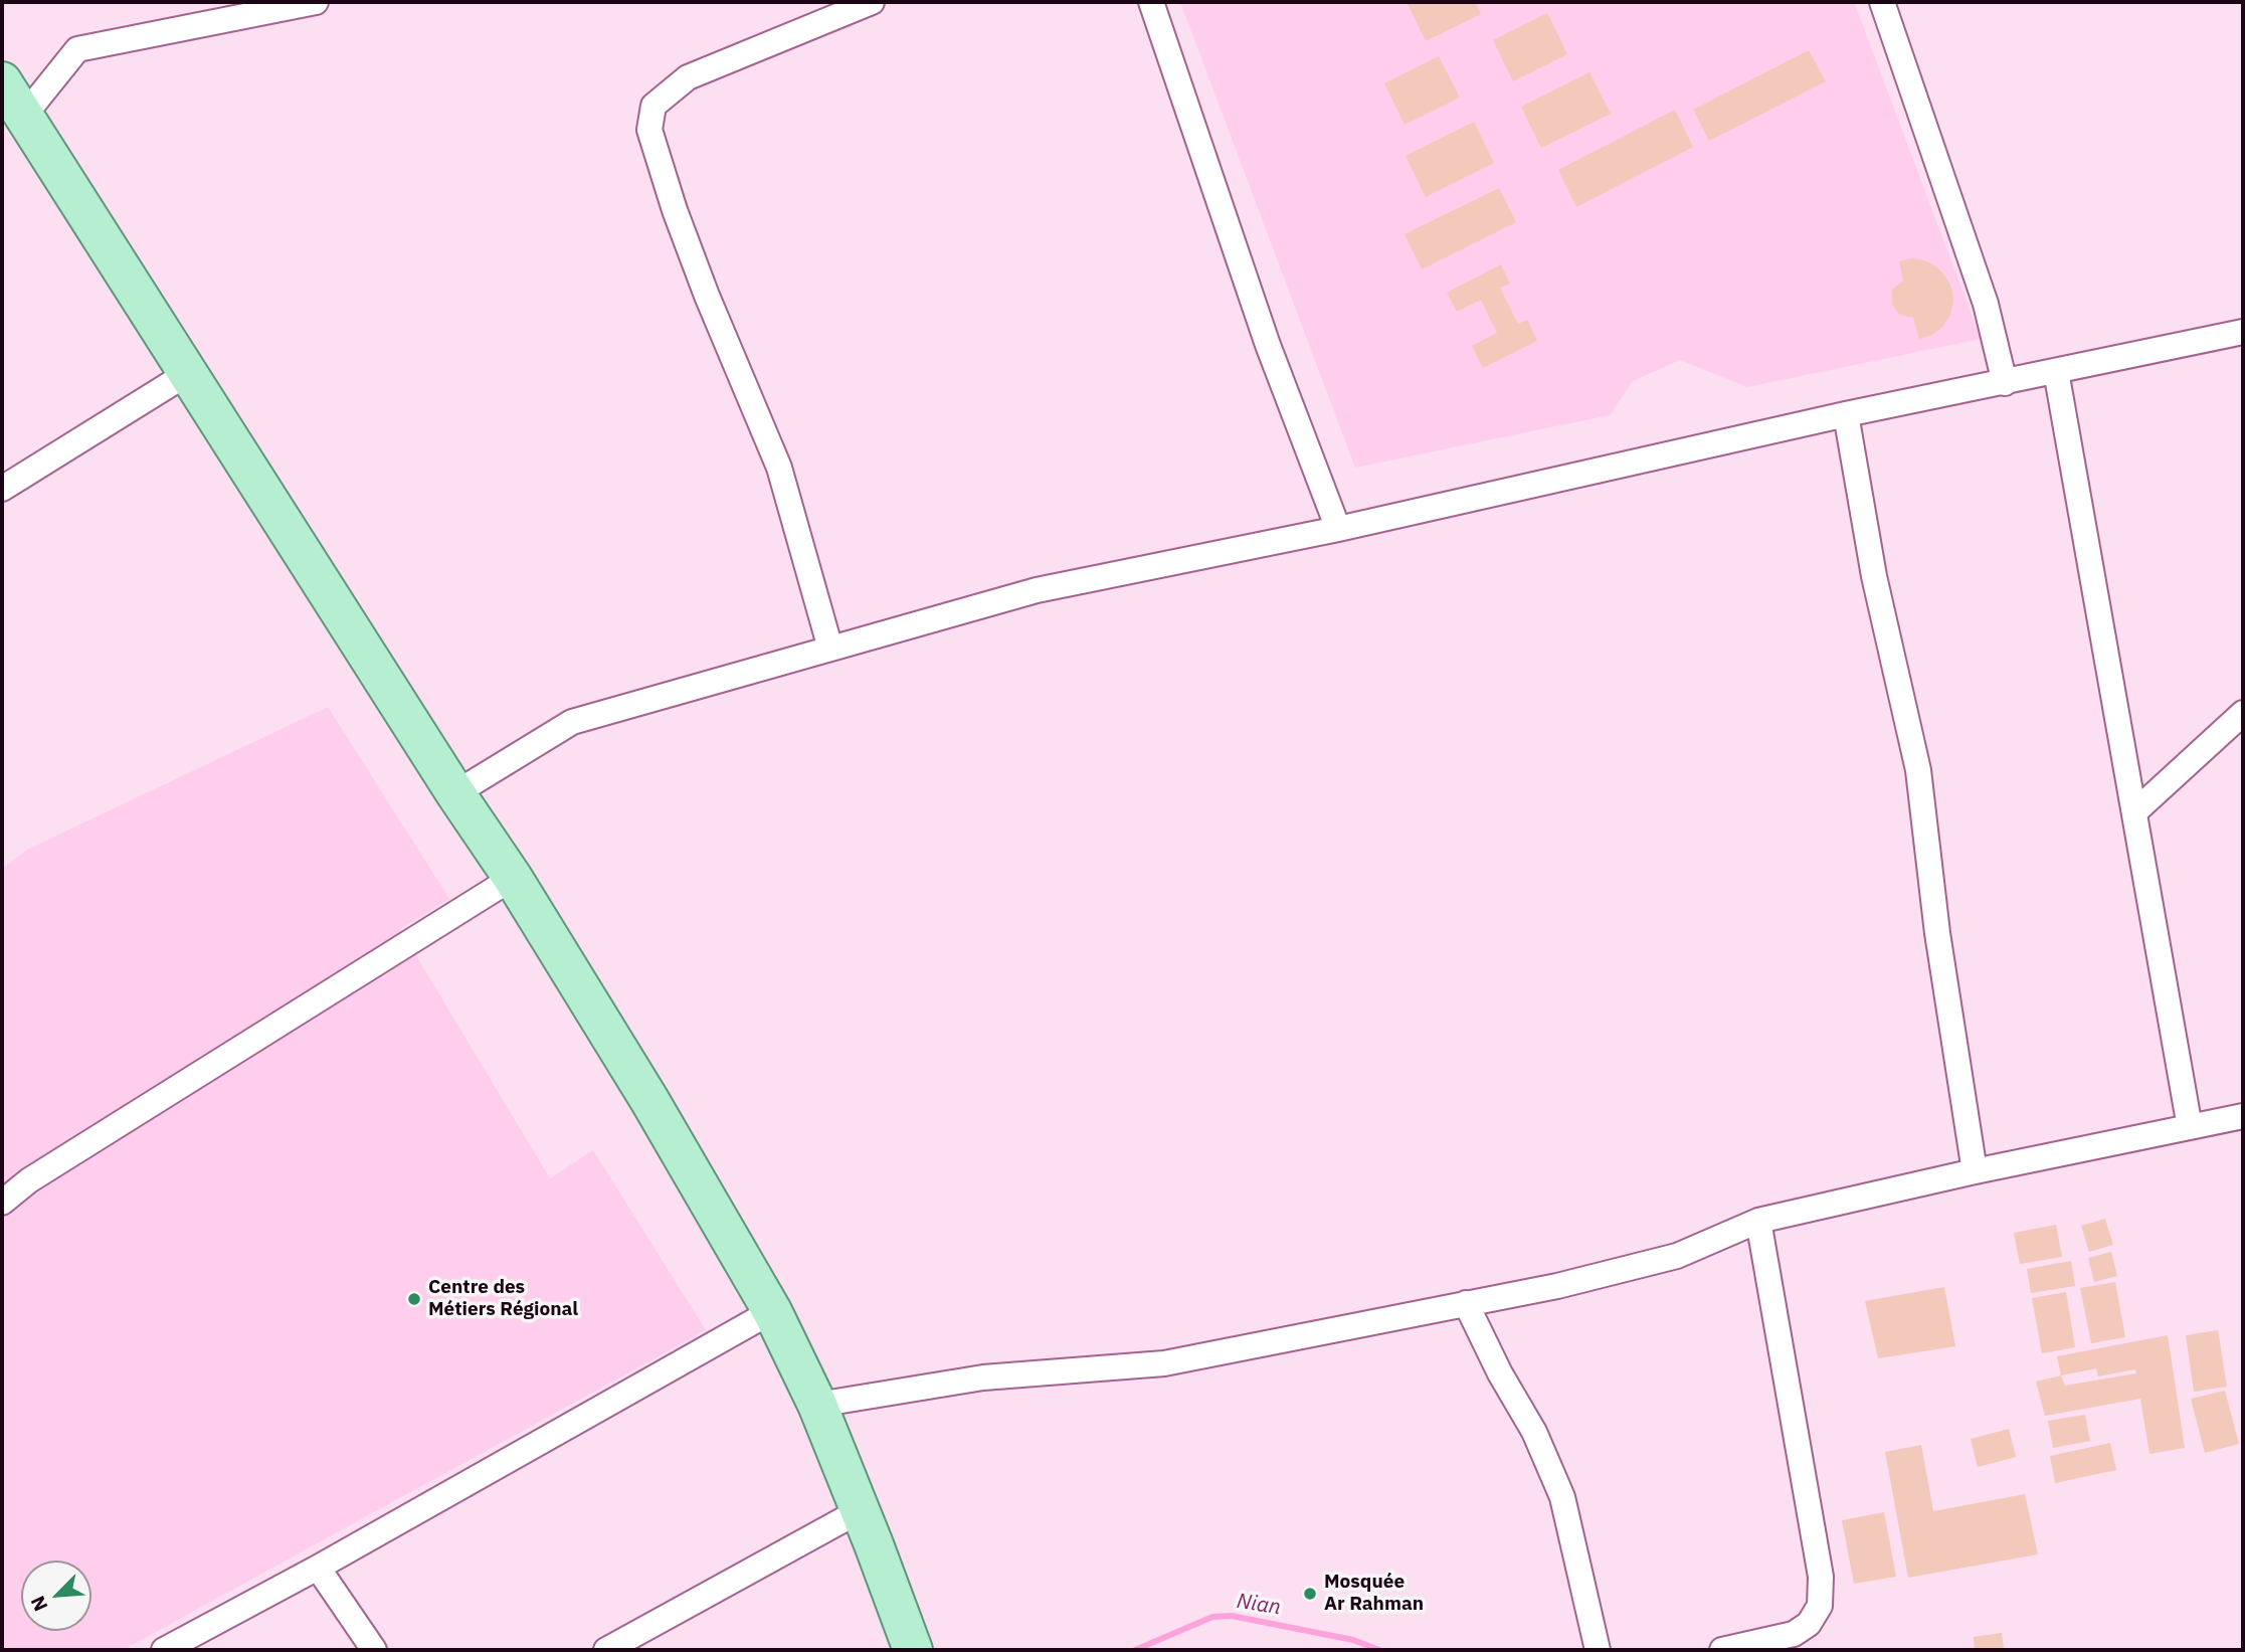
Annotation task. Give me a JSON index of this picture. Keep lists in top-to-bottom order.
{
  "water": ["Nian"],
  "places": ["Centre des Métiers Régional", "Mosquée Ar Rahman"],
  "north": "bottom left"
}
